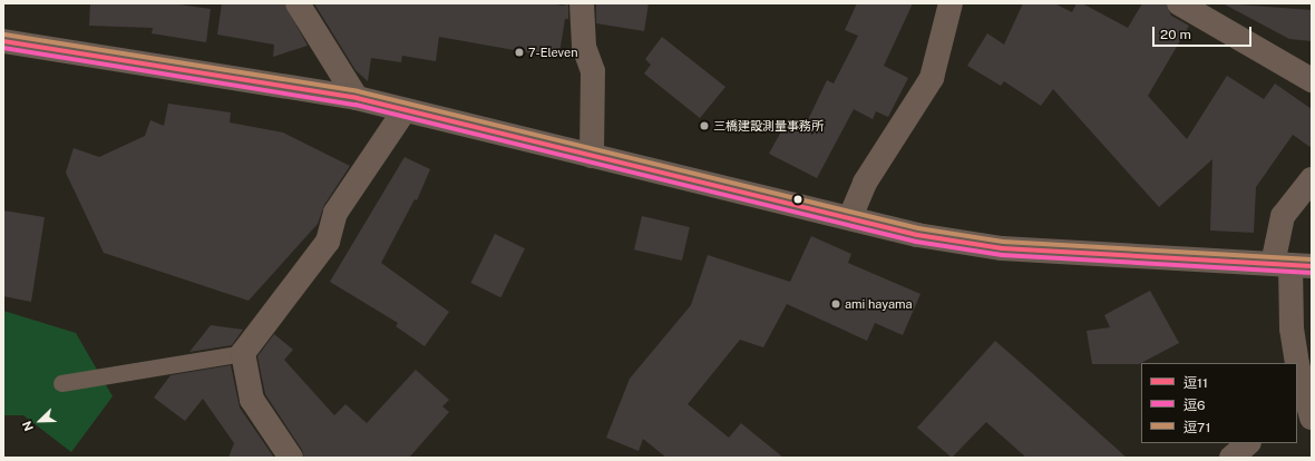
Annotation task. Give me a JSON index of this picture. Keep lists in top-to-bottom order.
{
  "places": ["7-Eleven", "三橋建設測量事務所", "ami hayama"],
  "lines": ["transit line 逗71", "transit line 逗11", "transit line 逗6"],
  "legend": ["逗11", "逗6", "逗71"],
  "scale_bar": "20 m",
  "north": "bottom left"
}
